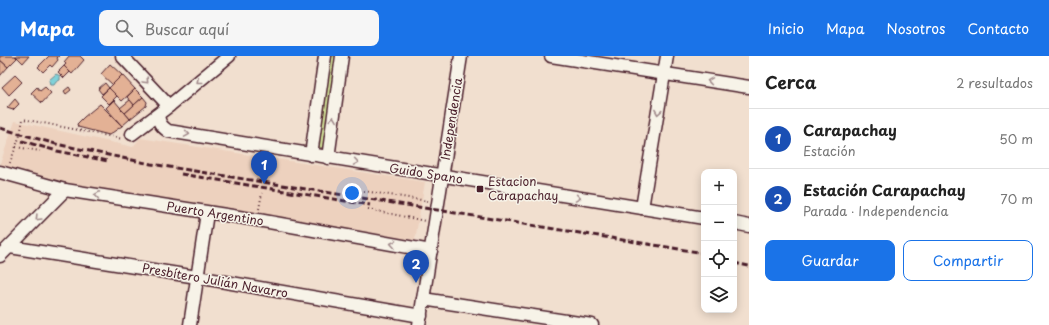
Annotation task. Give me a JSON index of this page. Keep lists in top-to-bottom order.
{
  "streets": {
    "street": [
      "Independencia",
      "Guido Spano",
      "Puerto Argentino",
      "Presbítero Julián Navarro"
    ]
  },
  "crossings": [
    ["Independencia", "Guido Spano"],
    ["Independencia", "Puerto Argentino"],
    ["Independencia", "Presbítero Julián Navarro"]
  ],
  "one_way": ["Guido Spano", "Puerto Argentino"],
  "places": {
    "transit": ["Estacion Carapachay"]
  },
  "page": {
    "header": "Mapa",
    "search": "Buscar aquí",
    "nav": [
      "Inicio",
      "Mapa",
      "Nosotros",
      "Contacto"
    ],
    "heading": ["Cerca", "2 resultados"],
    "list": [
      {
        "mark": "1",
        "name": "Carapachay",
        "note": "Estación",
        "value": "50 m"
      },
      {
        "mark": "2",
        "name": "Estación Carapachay",
        "note": "Parada · Independencia",
        "value": "70 m"
      }
    ],
    "pins": ["1", "2"],
    "map_buttons": ["+", "−"],
    "buttons": ["Guardar", "Compartir"]
  }
}
